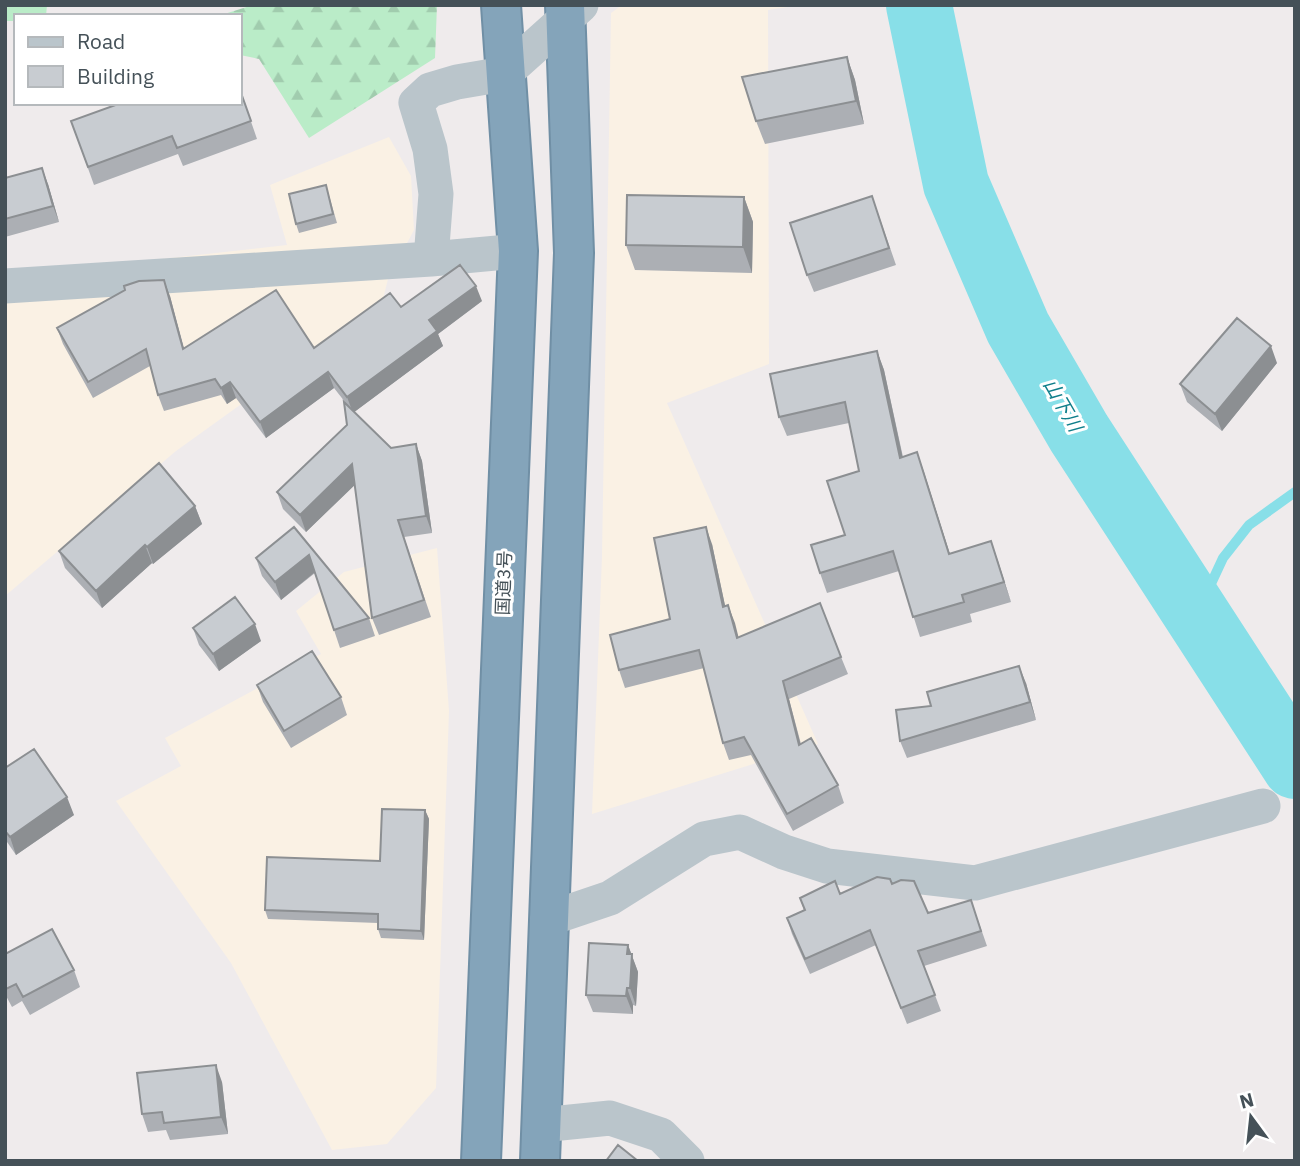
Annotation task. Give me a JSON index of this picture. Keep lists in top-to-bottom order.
{
  "streets": {
    "highway": ["国道3号"]
  },
  "water": ["山下川"],
  "legend": ["Road", "Building"],
  "north": "top"
}
